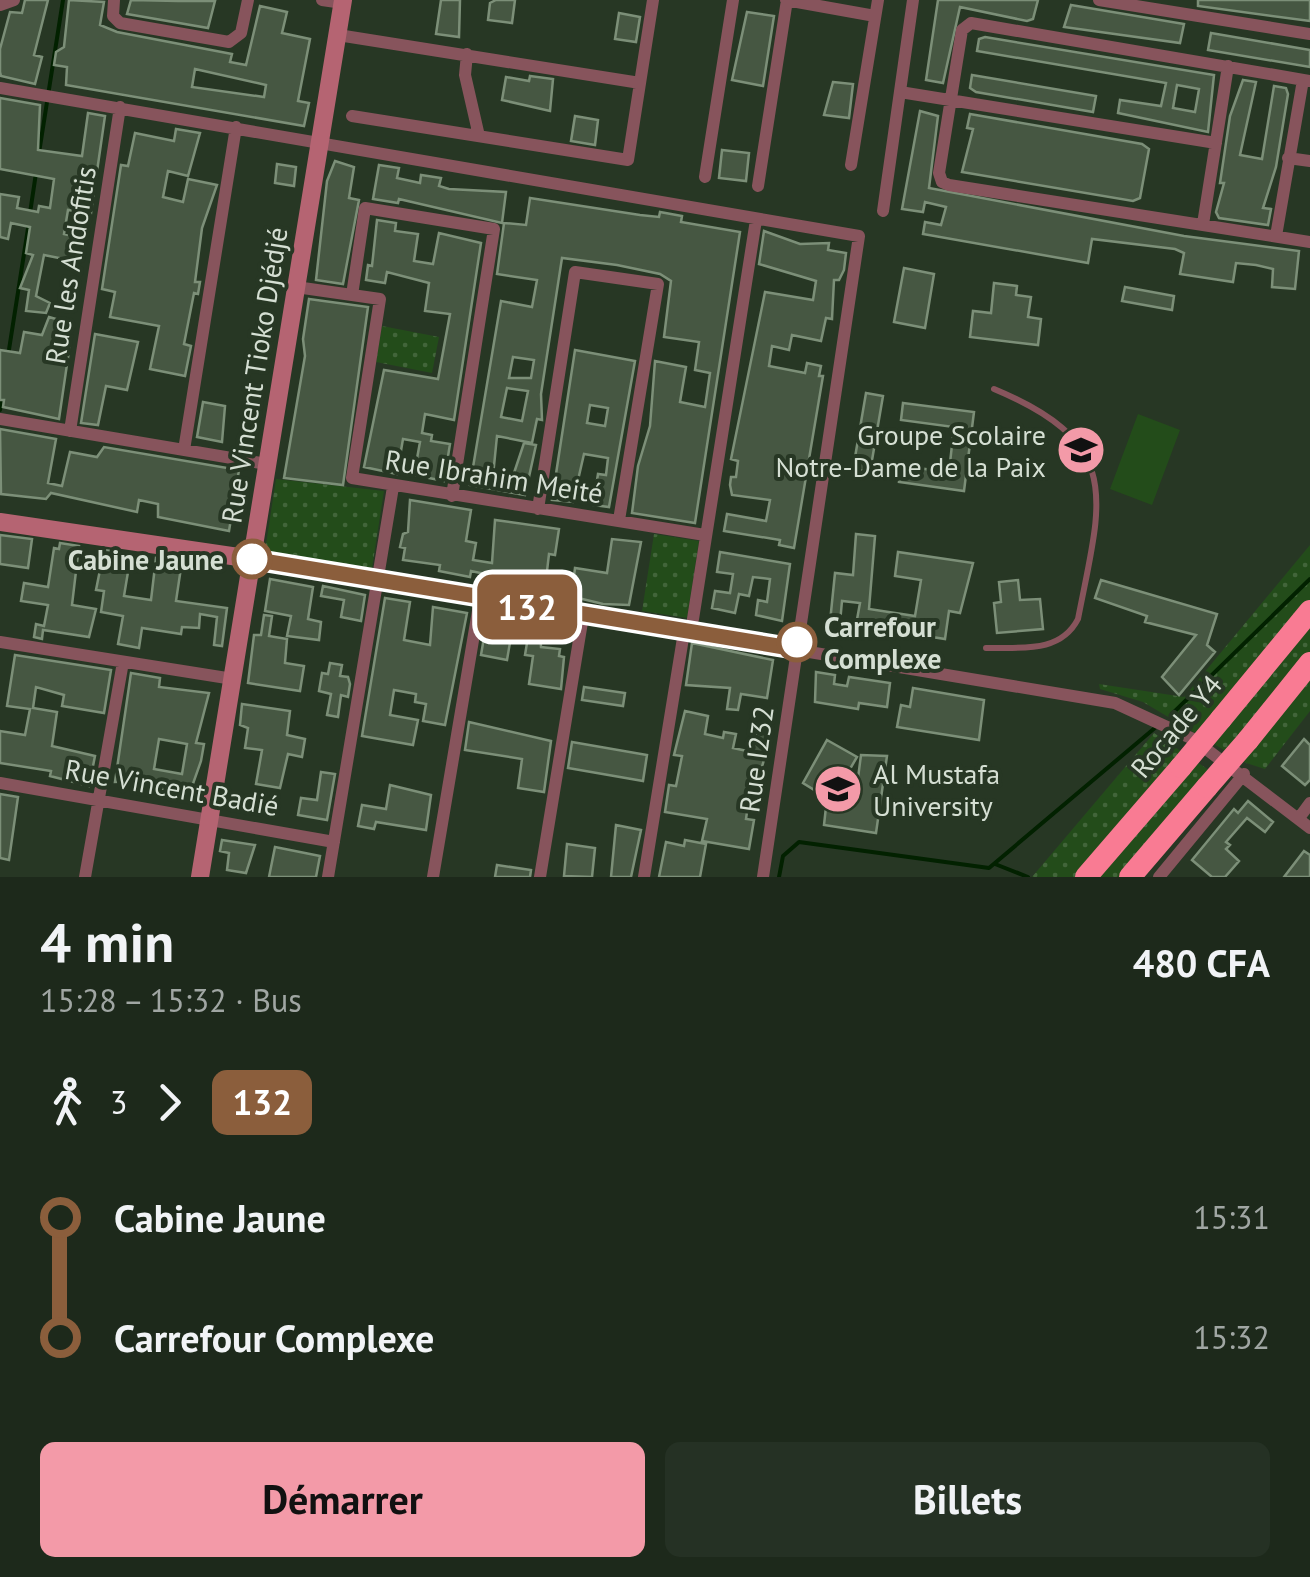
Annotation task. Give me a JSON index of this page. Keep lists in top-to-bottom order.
{
  "streets": {
    "highway": ["Rocade Y4"],
    "street": [
      "Rue les Andofitis",
      "Rue Vincent Tioko Djédjé",
      "Rue Ibrahim Meité",
      "Rue I232",
      "Rue Vincent Badié"
    ]
  },
  "crossings": [
    ["Rue Vincent Tioko Djédjé", "Rue Vincent Badié"]
  ],
  "places": {
    "school or university": ["Groupe Scolaire Notre-Dame de la Paix", "Al Mustafa University"],
    "other": ["Cabine Jaune", "Carrefour Complexe"]
  },
  "lines": ["bus line 132"],
  "page": {
    "on_map": "132",
    "heading": ["4 min", "15:28 – 15:32 · Bus", "480 CFA"],
    "legs": ["3", "132"],
    "list": [
      {
        "name": "Cabine Jaune",
        "value": "15:31"
      },
      {
        "name": "Carrefour Complexe",
        "value": "15:32"
      }
    ],
    "buttons": ["Démarrer", "Billets"]
  }
}
